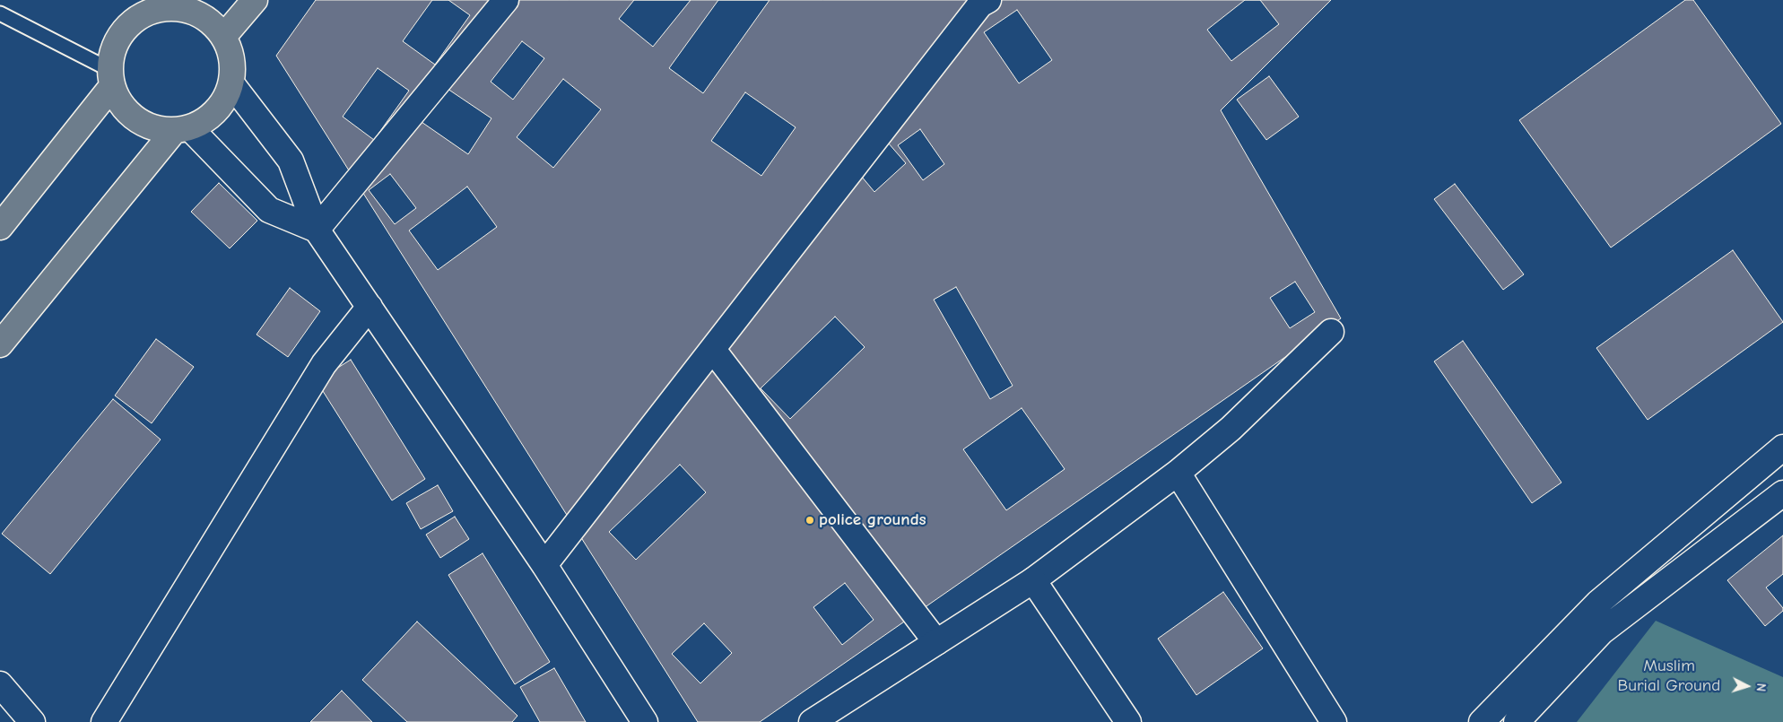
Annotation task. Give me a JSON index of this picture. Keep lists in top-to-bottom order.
{
  "parks": ["Muslim Burial Ground"],
  "places": ["police grounds"],
  "north": "right"
}
